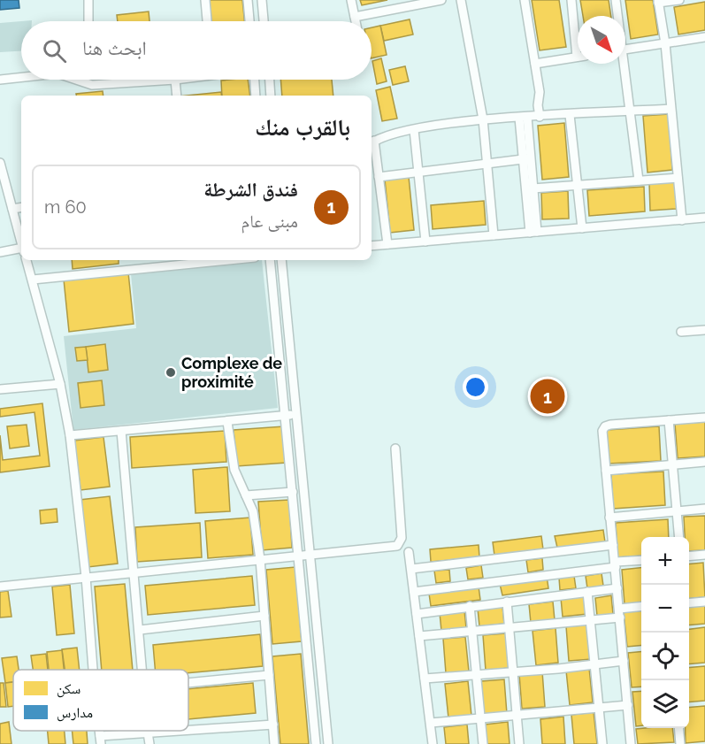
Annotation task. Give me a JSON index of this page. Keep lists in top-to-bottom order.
{
  "places": ["Complexe de proximité"],
  "legend": ["سكن", "مدارس"],
  "north": "bottom right",
  "page": {
    "search": "ابحث هنا",
    "heading": "بالقرب منك",
    "list": [
      {
        "mark": "1",
        "name": "فندق الشرطة",
        "note": "مبنى عام",
        "value": "60 m"
      }
    ],
    "pins": "1",
    "map_buttons": ["+", "−"]
  }
}
